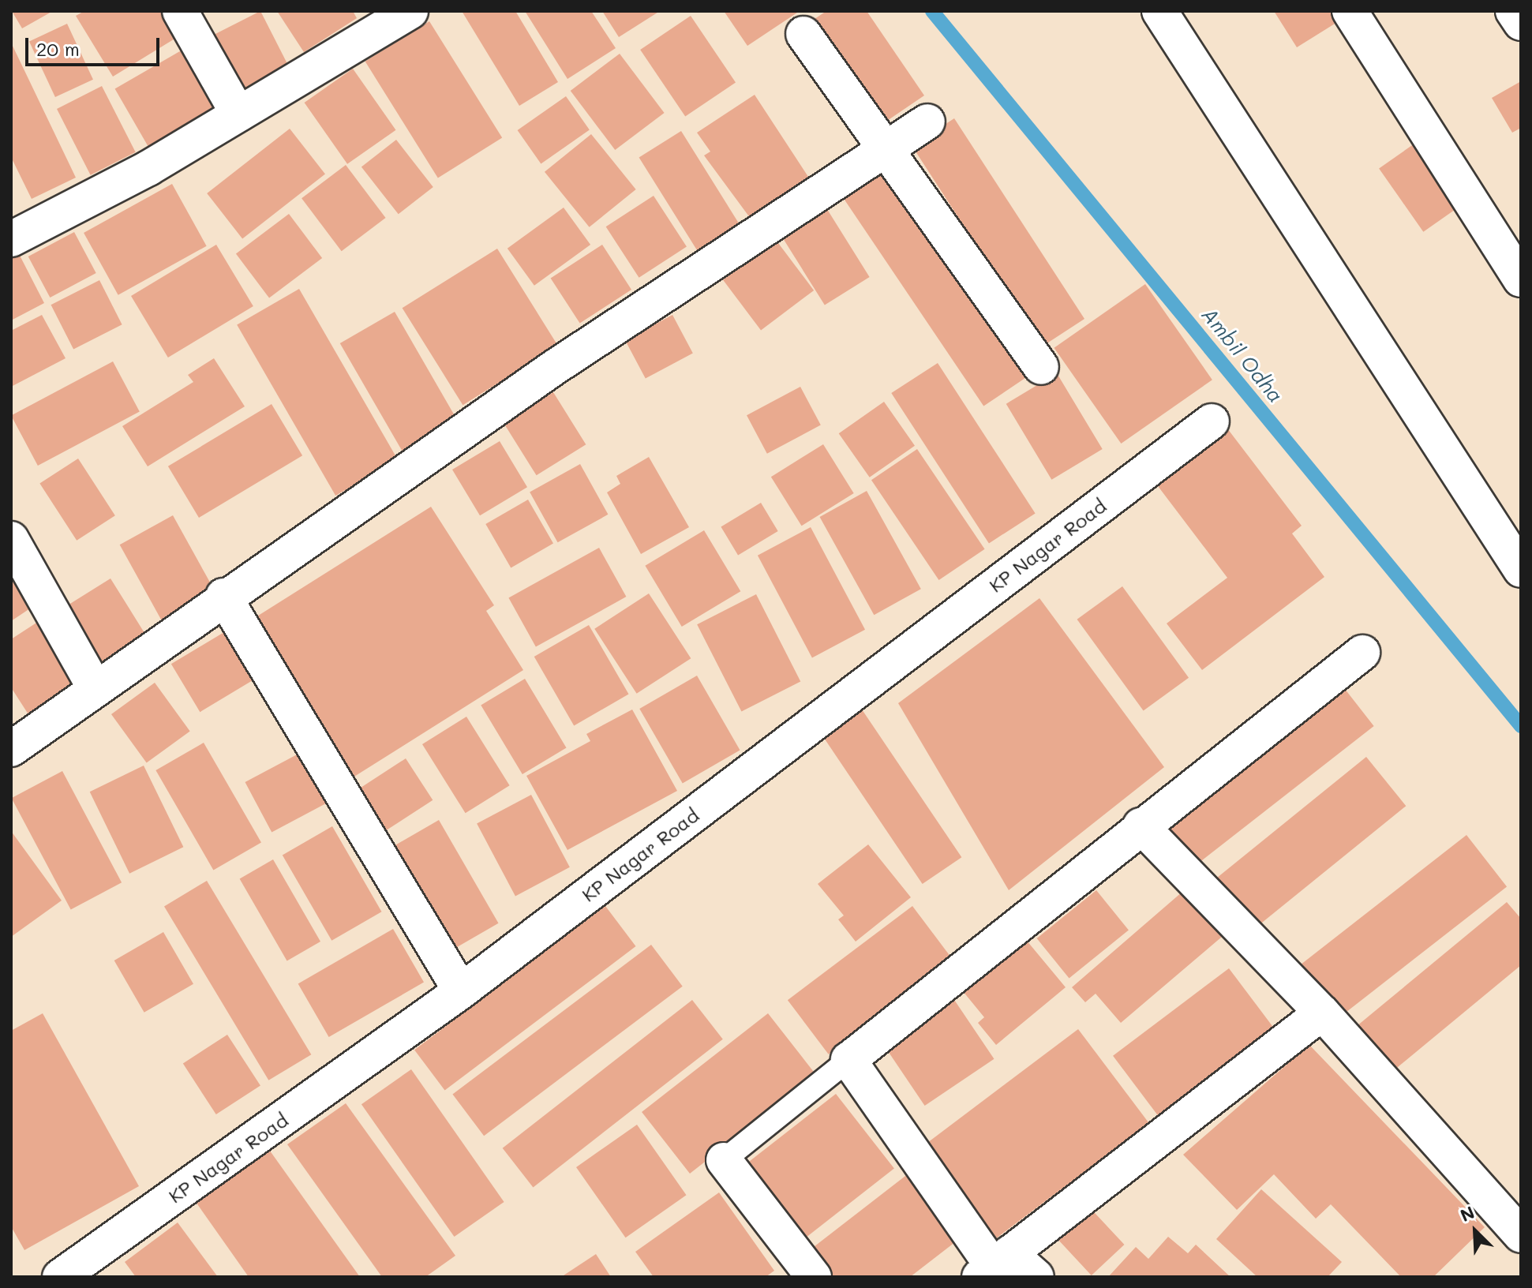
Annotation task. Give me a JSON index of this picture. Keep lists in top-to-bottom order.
{
  "streets": {
    "street": ["KP Nagar Road"]
  },
  "water": ["Ambil Odha"],
  "scale_bar": "20 m",
  "north": "top left"
}
